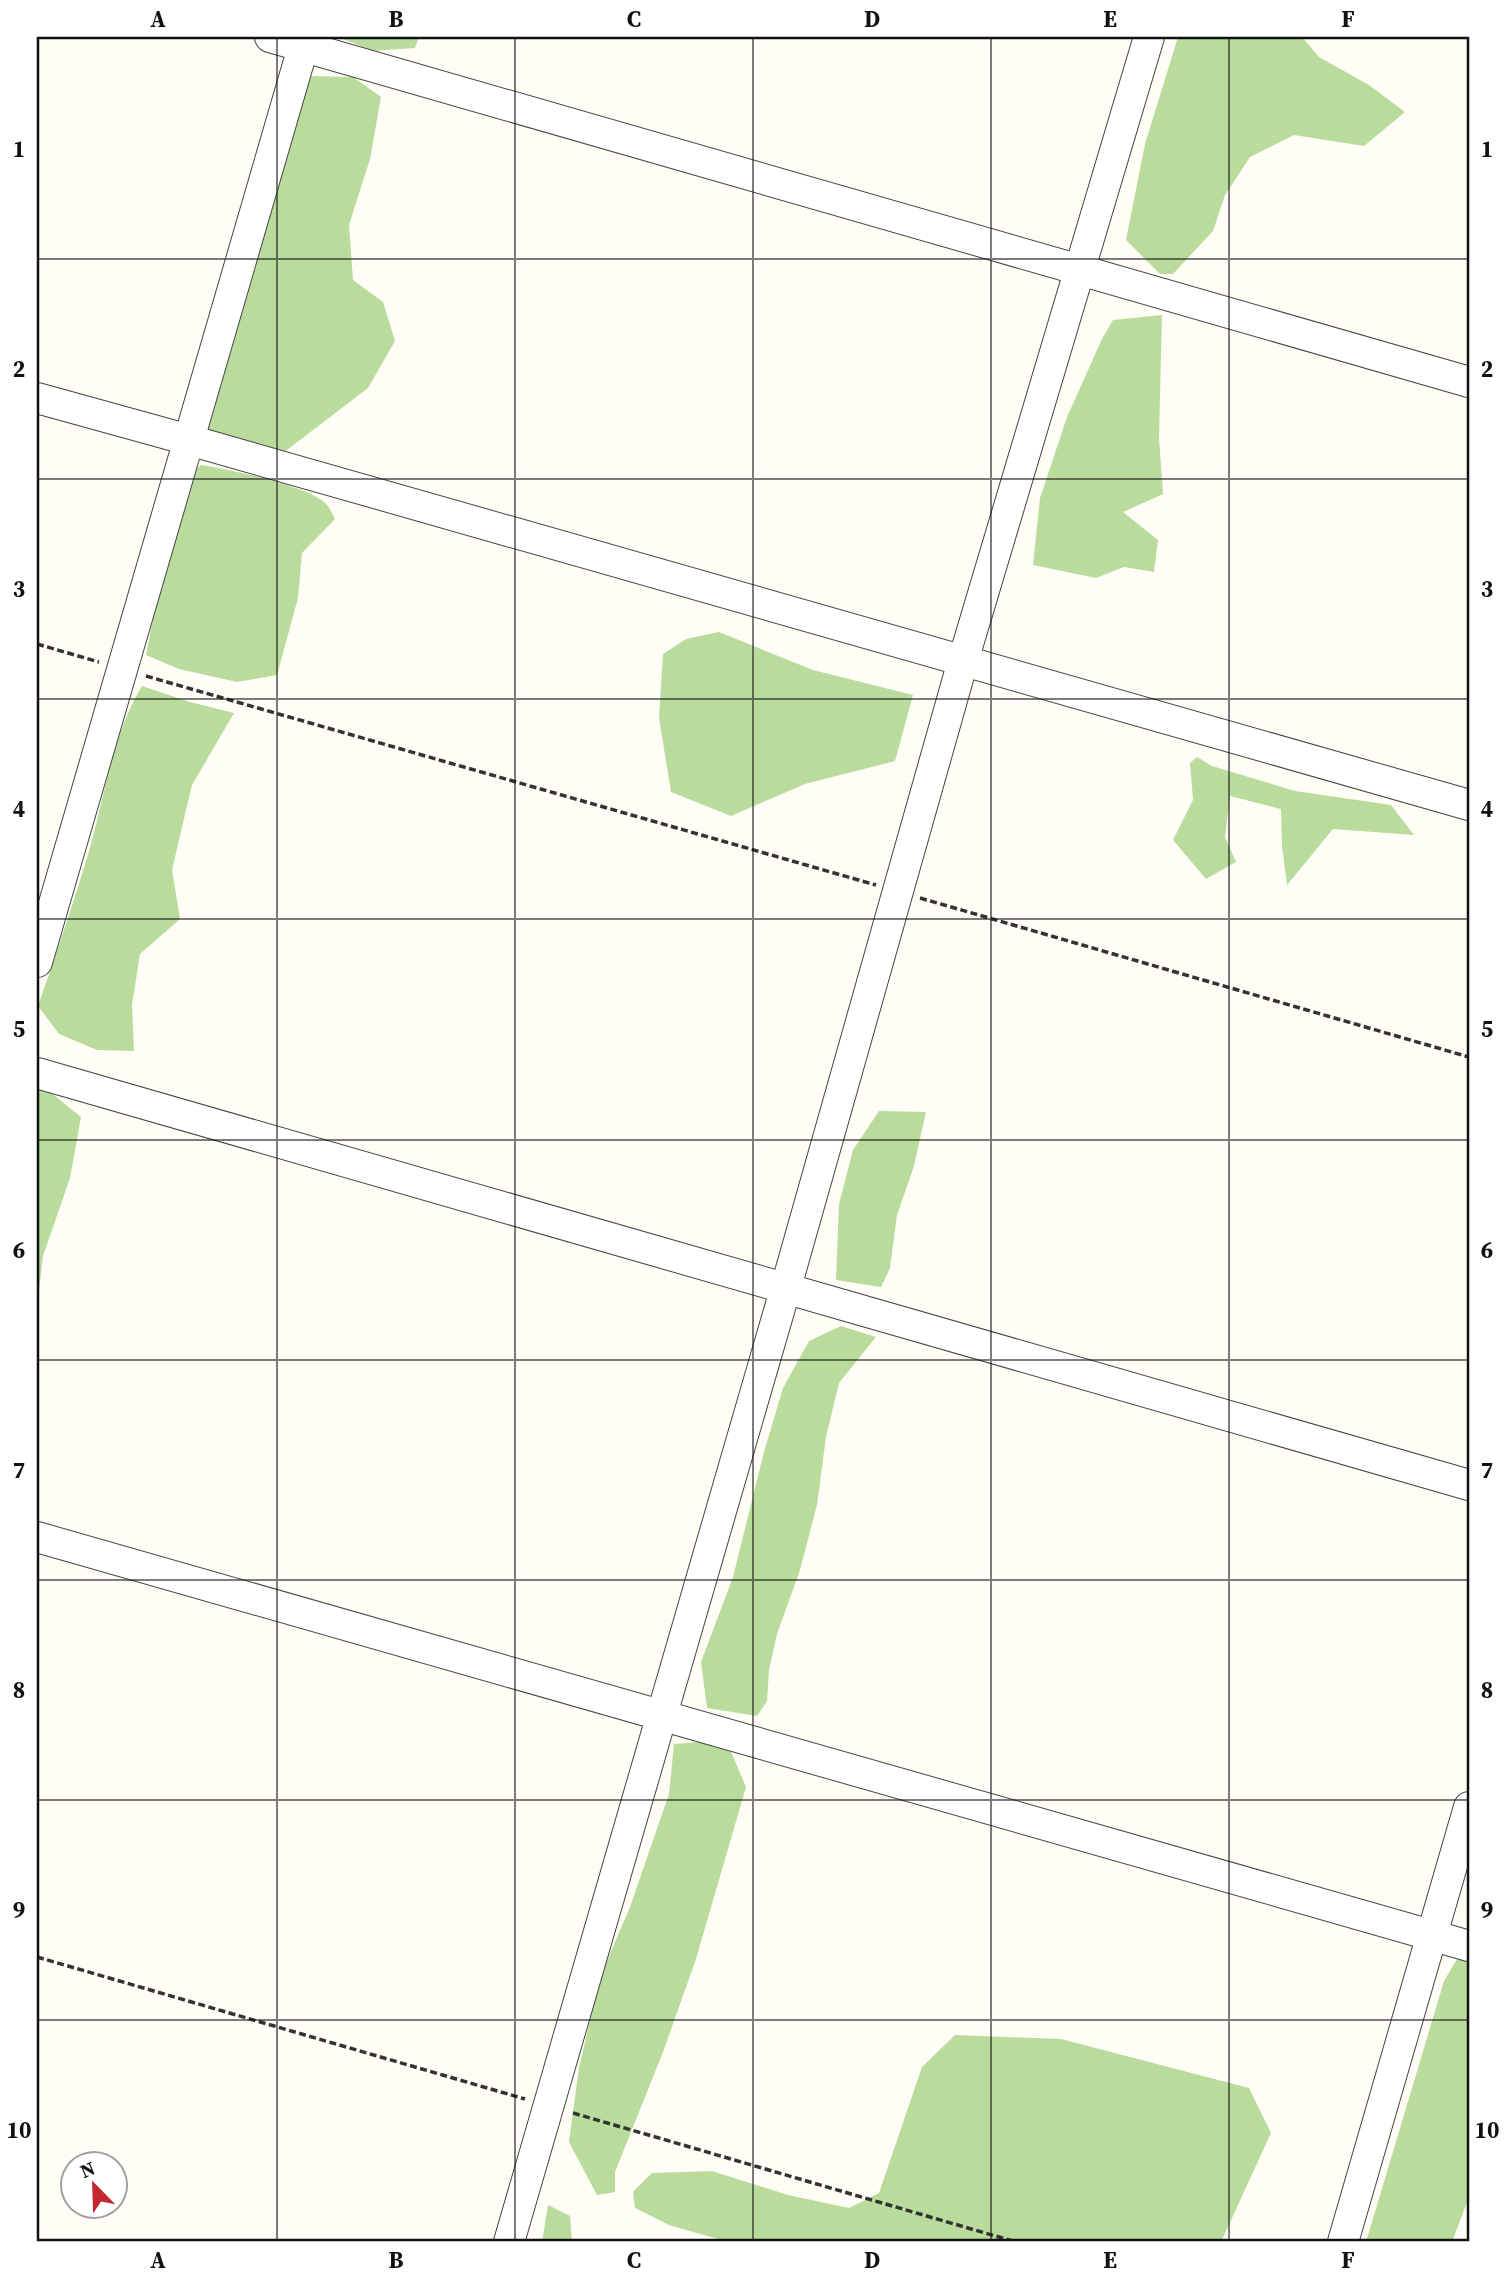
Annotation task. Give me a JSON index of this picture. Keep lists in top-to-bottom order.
{
  "north": "top left",
  "grid": {
    "columns": [
      "A",
      "B",
      "C",
      "D",
      "E",
      "F"
    ],
    "rows": [
      "1",
      "2",
      "3",
      "4",
      "5",
      "6",
      "7",
      "8",
      "9",
      "10"
    ]
  }
}
